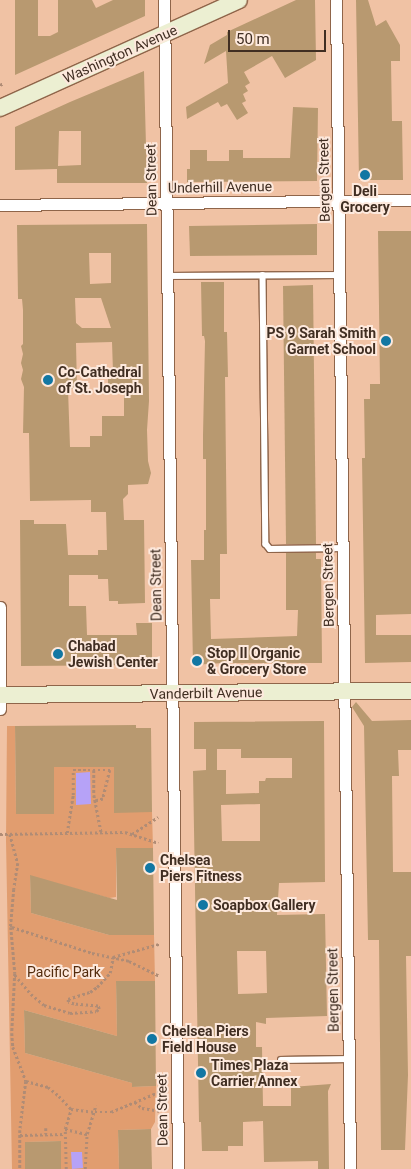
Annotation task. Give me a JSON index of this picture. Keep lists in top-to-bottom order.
{
  "streets": {
    "main road": ["Washington Avenue", "Vanderbilt Avenue"],
    "street": ["Dean Street", "Bergen Street", "Underhill Avenue"]
  },
  "crossings": [
    ["Washington Avenue", "Dean Street"],
    ["Dean Street", "Underhill Avenue"],
    ["Dean Street", "Vanderbilt Avenue"],
    ["Bergen Street", "Underhill Avenue"],
    ["Bergen Street", "Vanderbilt Avenue"]
  ],
  "parks": ["Pacific Park"],
  "places": [
    "Deli Grocery",
    "PS 9 Sarah Smith Garnet School",
    "Co-Cathedral of St. Joseph",
    "Chabad Jewish Center",
    "Stop II Organic & Grocery Store",
    "Chelsea Piers Fitness",
    "Soapbox Gallery",
    "Chelsea Piers Field House",
    "Times Plaza Carrier Annex"
  ],
  "scale_bar": "50 m"
}
